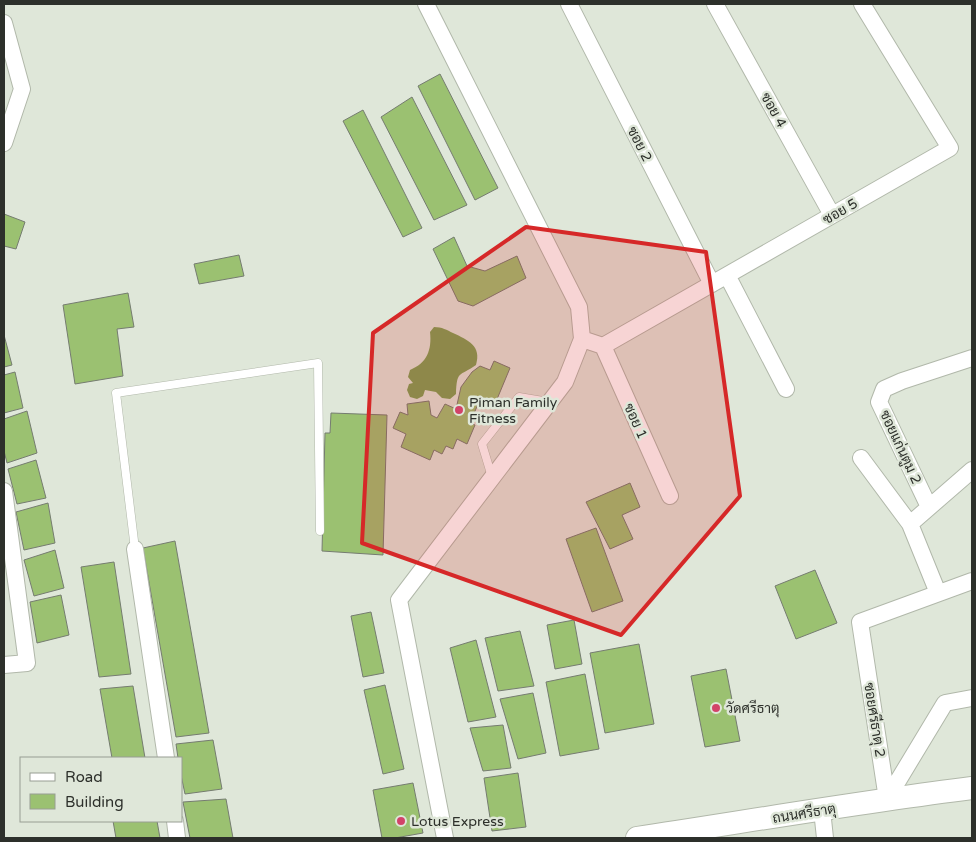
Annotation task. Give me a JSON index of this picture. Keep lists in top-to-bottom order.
{
  "streets": {
    "street": [
      "ซอย 4",
      "ซอย 2",
      "ซอย 5",
      "ซอย 1",
      "ซอยแก่นตูม 2",
      "ซอยศรีธาตุ 2",
      "ถนนศรีธาตุ"
    ]
  },
  "crossings": [
    ["ซอย 4", "ซอย 5"],
    ["ซอย 2", "ซอย 5"],
    ["ซอย 5", "ซอย 1"],
    ["ซอยศรีธาตุ 2", "ถนนศรีธาตุ"]
  ],
  "places": ["Piman Family Fitness", "วัดศรีธาตุ", "Lotus Express"],
  "legend": ["Road", "Building"]
}
